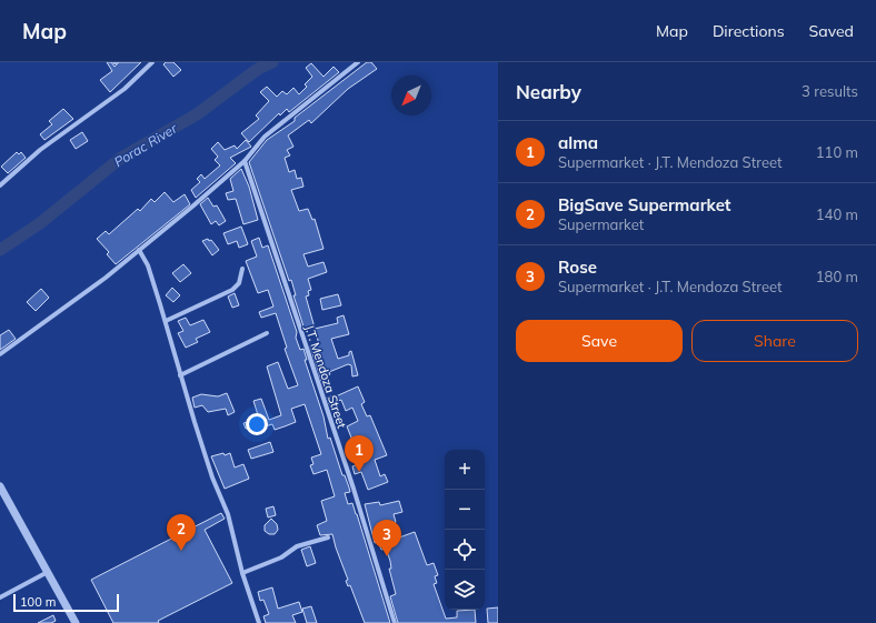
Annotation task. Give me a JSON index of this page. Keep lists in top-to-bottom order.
{
  "streets": {
    "street": ["J.T. Mendoza Street"]
  },
  "water": ["Porac River"],
  "scale_bar": "100 m",
  "north": "bottom left",
  "page": {
    "header": "Map",
    "nav": ["Map", "Directions", "Saved"],
    "heading": ["Nearby", "3 results"],
    "list": [
      {
        "mark": "1",
        "name": "alma",
        "note": "Supermarket · J.T. Mendoza Street",
        "value": "110 m"
      },
      {
        "mark": "2",
        "name": "BigSave Supermarket",
        "note": "Supermarket",
        "value": "140 m"
      },
      {
        "mark": "3",
        "name": "Rose",
        "note": "Supermarket · J.T. Mendoza Street",
        "value": "180 m"
      }
    ],
    "buttons": ["Save", "Share"],
    "pins": ["1", "2", "3"],
    "map_buttons": ["+", "−"],
    "scale": "100 m"
  }
}
